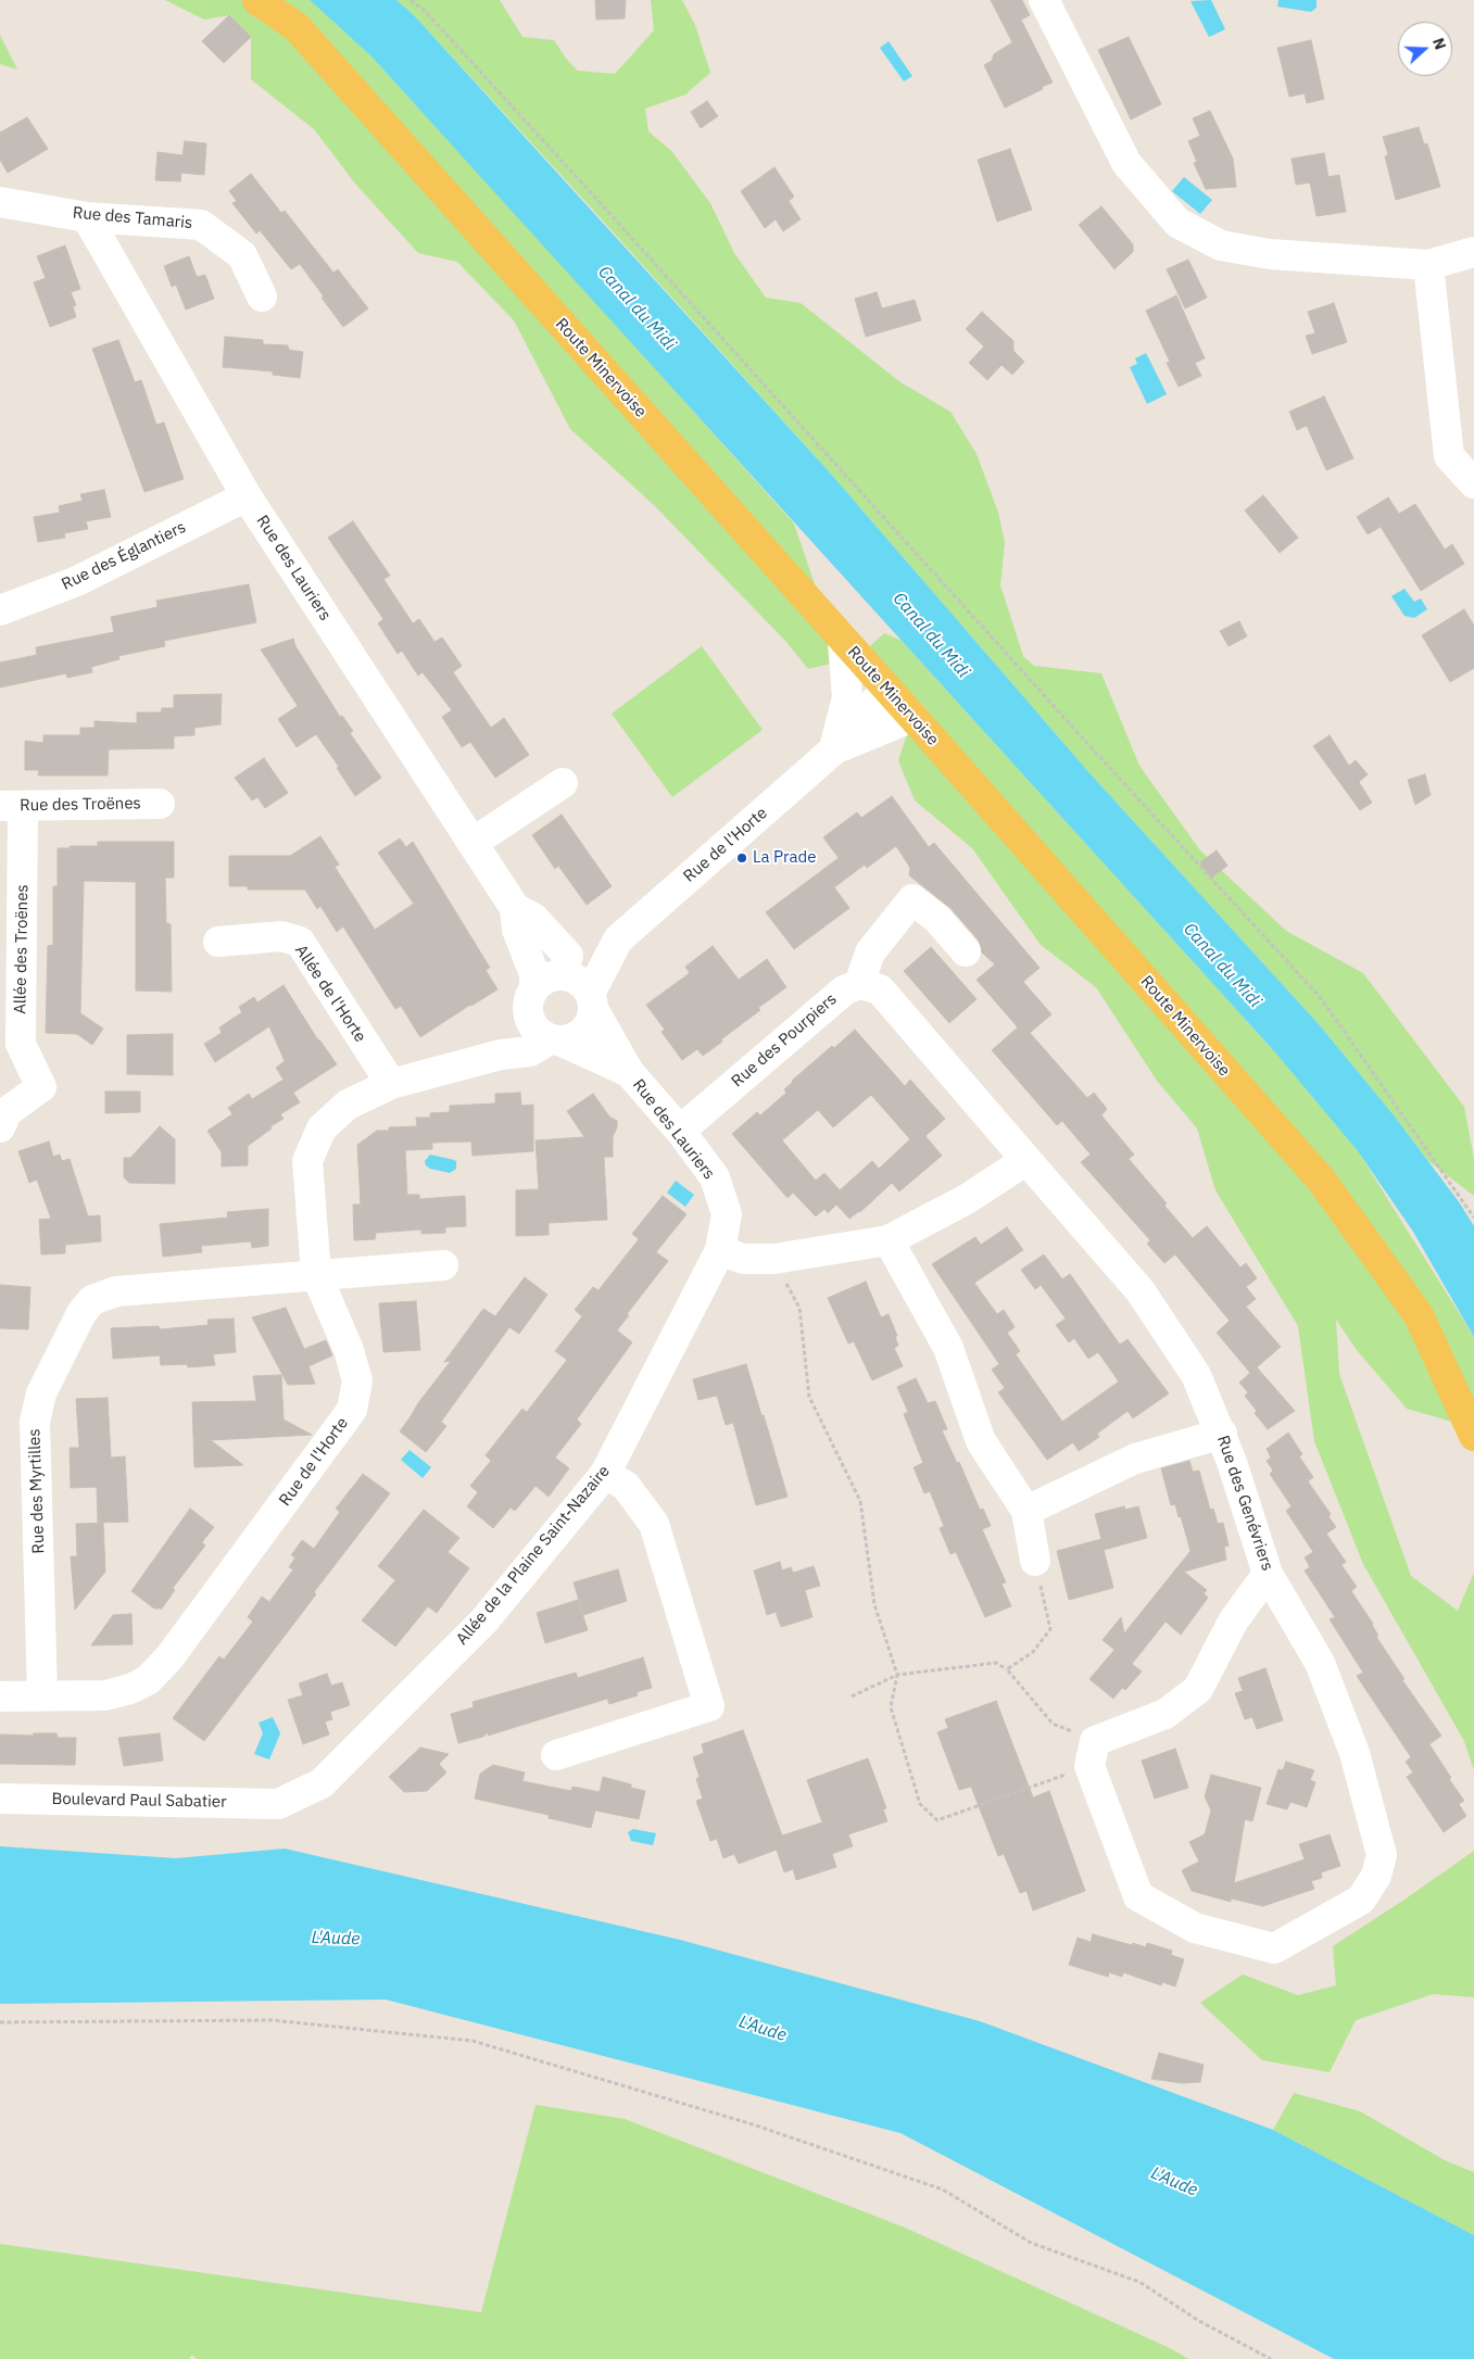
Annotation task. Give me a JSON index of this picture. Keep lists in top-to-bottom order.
{
  "streets": {
    "main road": ["Route Minervoise"],
    "street": [
      "Rue des Tamaris",
      "Rue des Églantiers",
      "Rue des Lauriers",
      "Rue des Troënes",
      "Rue de l'Horte",
      "Allée des Troënes",
      "Allée de l'Horte",
      "Rue des Pourpiers",
      "Rue des Myrtilles",
      "Rue des Genévriers",
      "Allée de la Plaine Saint-Nazaire",
      "Boulevard Paul Sabatier"
    ]
  },
  "crossings": [
    ["Rue des Tamaris", "Rue des Lauriers"],
    ["Route Minervoise", "Rue de l'Horte"],
    ["Rue des Églantiers", "Rue des Lauriers"],
    ["Rue des Lauriers", "Rue de l'Horte"],
    ["Rue des Lauriers", "Rue des Pourpiers"],
    ["Rue des Lauriers", "Allée de la Plaine Saint-Nazaire"],
    ["Rue des Troënes", "Allée des Troënes"],
    ["Rue de l'Horte", "Allée de l'Horte"],
    ["Rue de l'Horte", "Rue des Myrtilles"],
    ["Rue des Pourpiers", "Rue des Genévriers"],
    ["Allée de la Plaine Saint-Nazaire", "Boulevard Paul Sabatier"]
  ],
  "water": ["Canal du Midi", "L'Aude"],
  "places": ["La Prade"],
  "north": "right"
}
